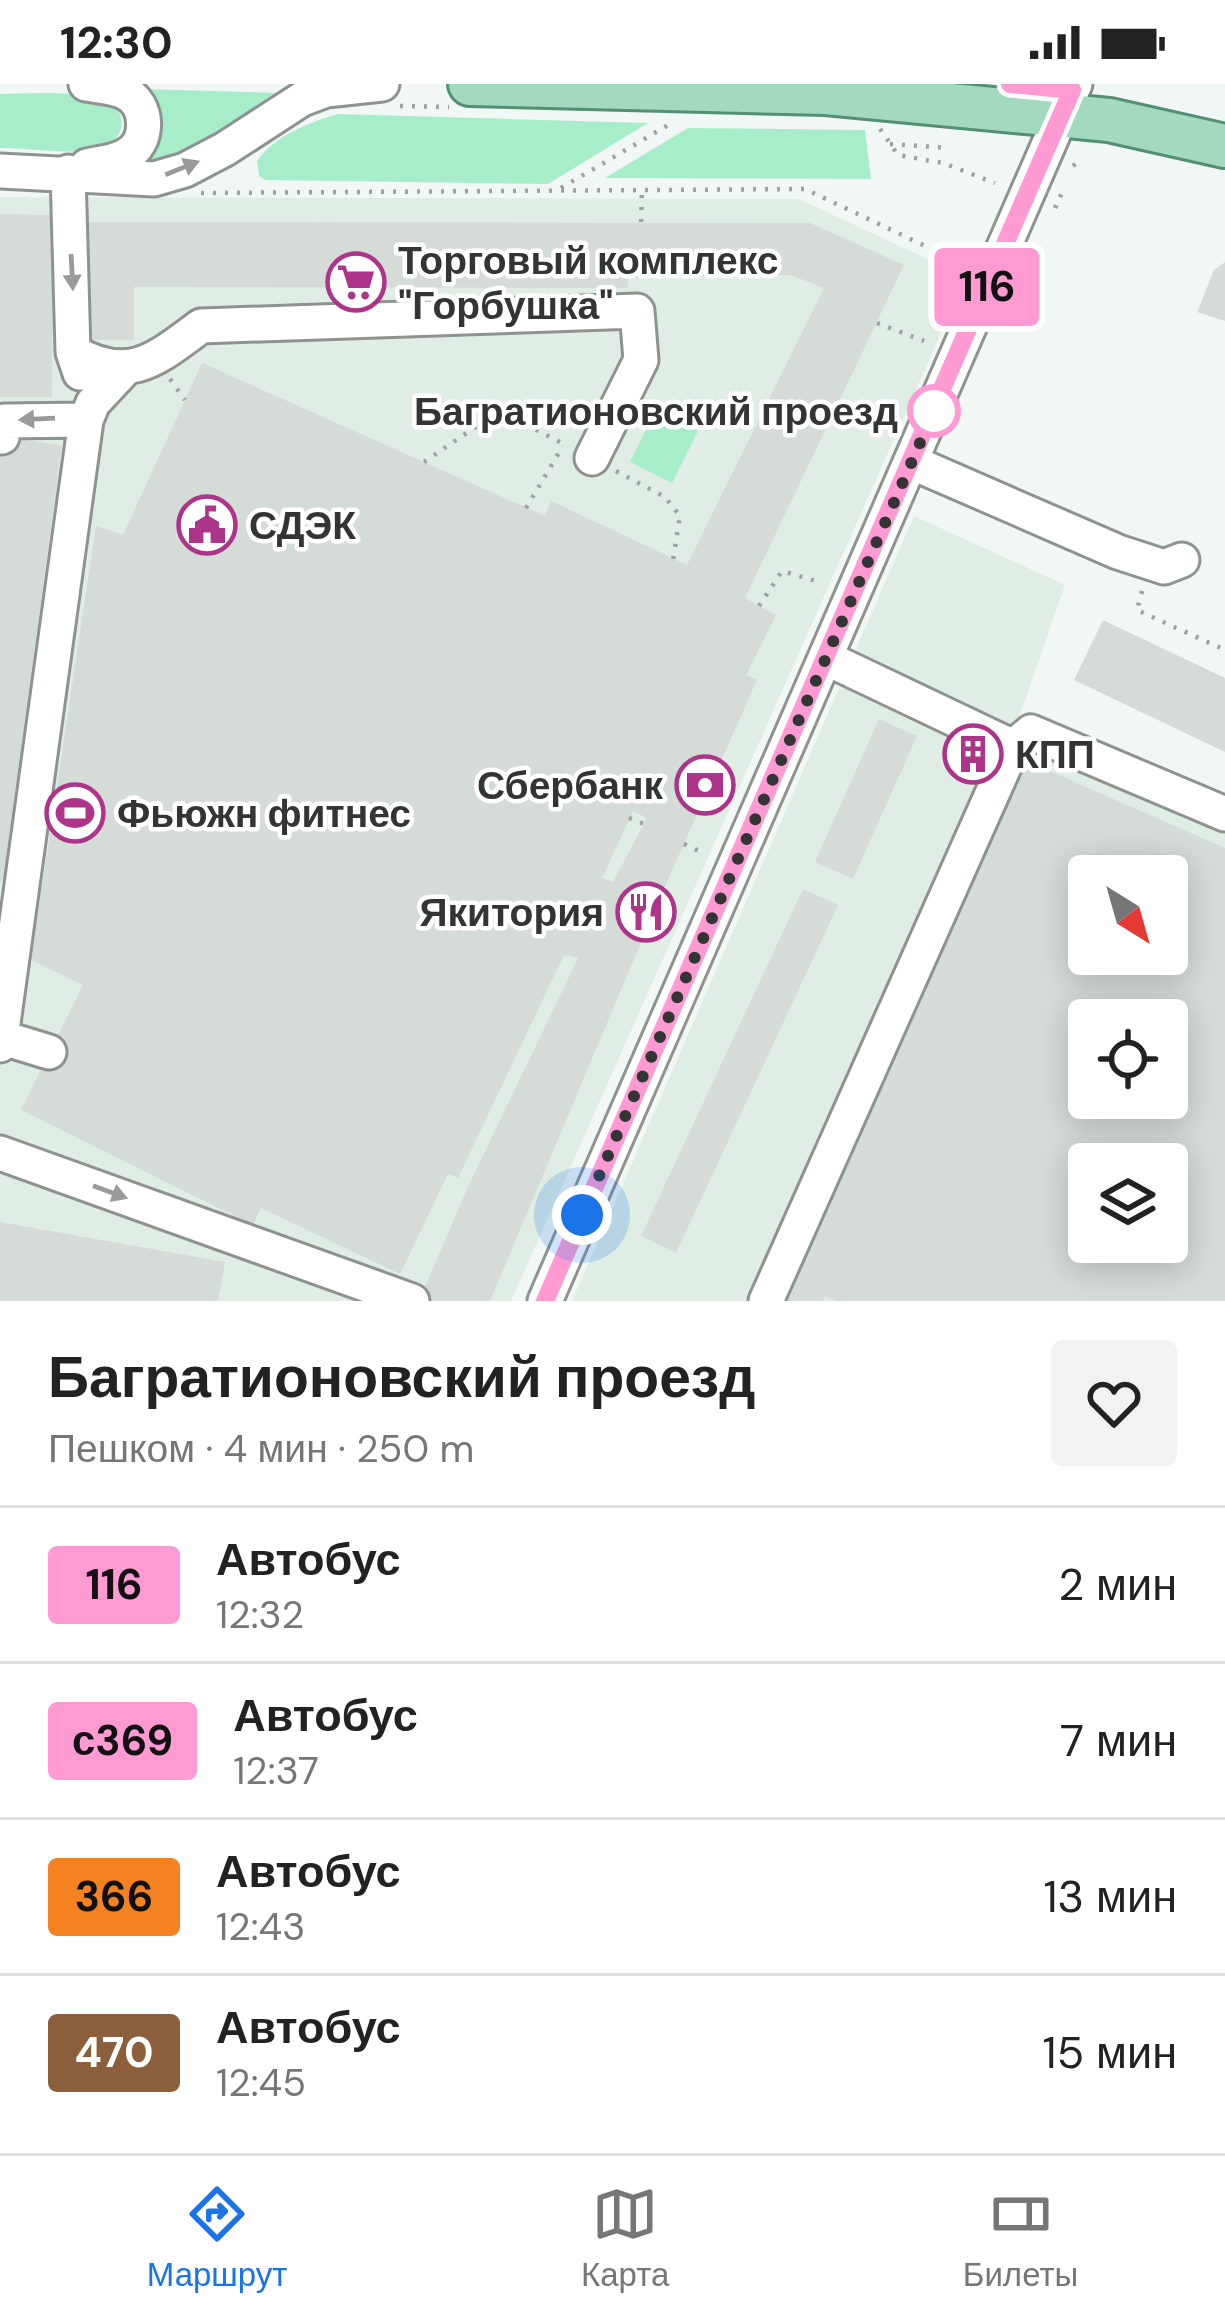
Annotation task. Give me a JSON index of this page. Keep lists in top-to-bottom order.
{
  "places": {
    "supermarket": ["Торговый комплекс \"Горбушка\""],
    "other": ["Багратионовский проезд"],
    "public building": ["СДЭК"],
    "building": ["КПП"],
    "bank": ["Сбербанк"],
    "sports": ["Фьюжн фитнес"],
    "restaurant": ["Якитория"]
  },
  "lines": ["bus line 116"],
  "north": "bottom right",
  "page": {
    "status": "12:30",
    "on_map": "116",
    "heading": ["Багратионовский проезд", "Пешком · 4 мин · 250 m"],
    "list": [
      {
        "mark": "116",
        "name": "Автобус",
        "note": "12:32",
        "value": "2 мин"
      },
      {
        "mark": "с369",
        "name": "Автобус",
        "note": "12:37",
        "value": "7 мин"
      },
      {
        "mark": "366",
        "name": "Автобус",
        "note": "12:43",
        "value": "13 мин"
      },
      {
        "mark": "470",
        "name": "Автобус",
        "note": "12:45",
        "value": "15 мин"
      }
    ],
    "tabs": ["Маршрут", "Карта", "Билеты"]
  }
}
